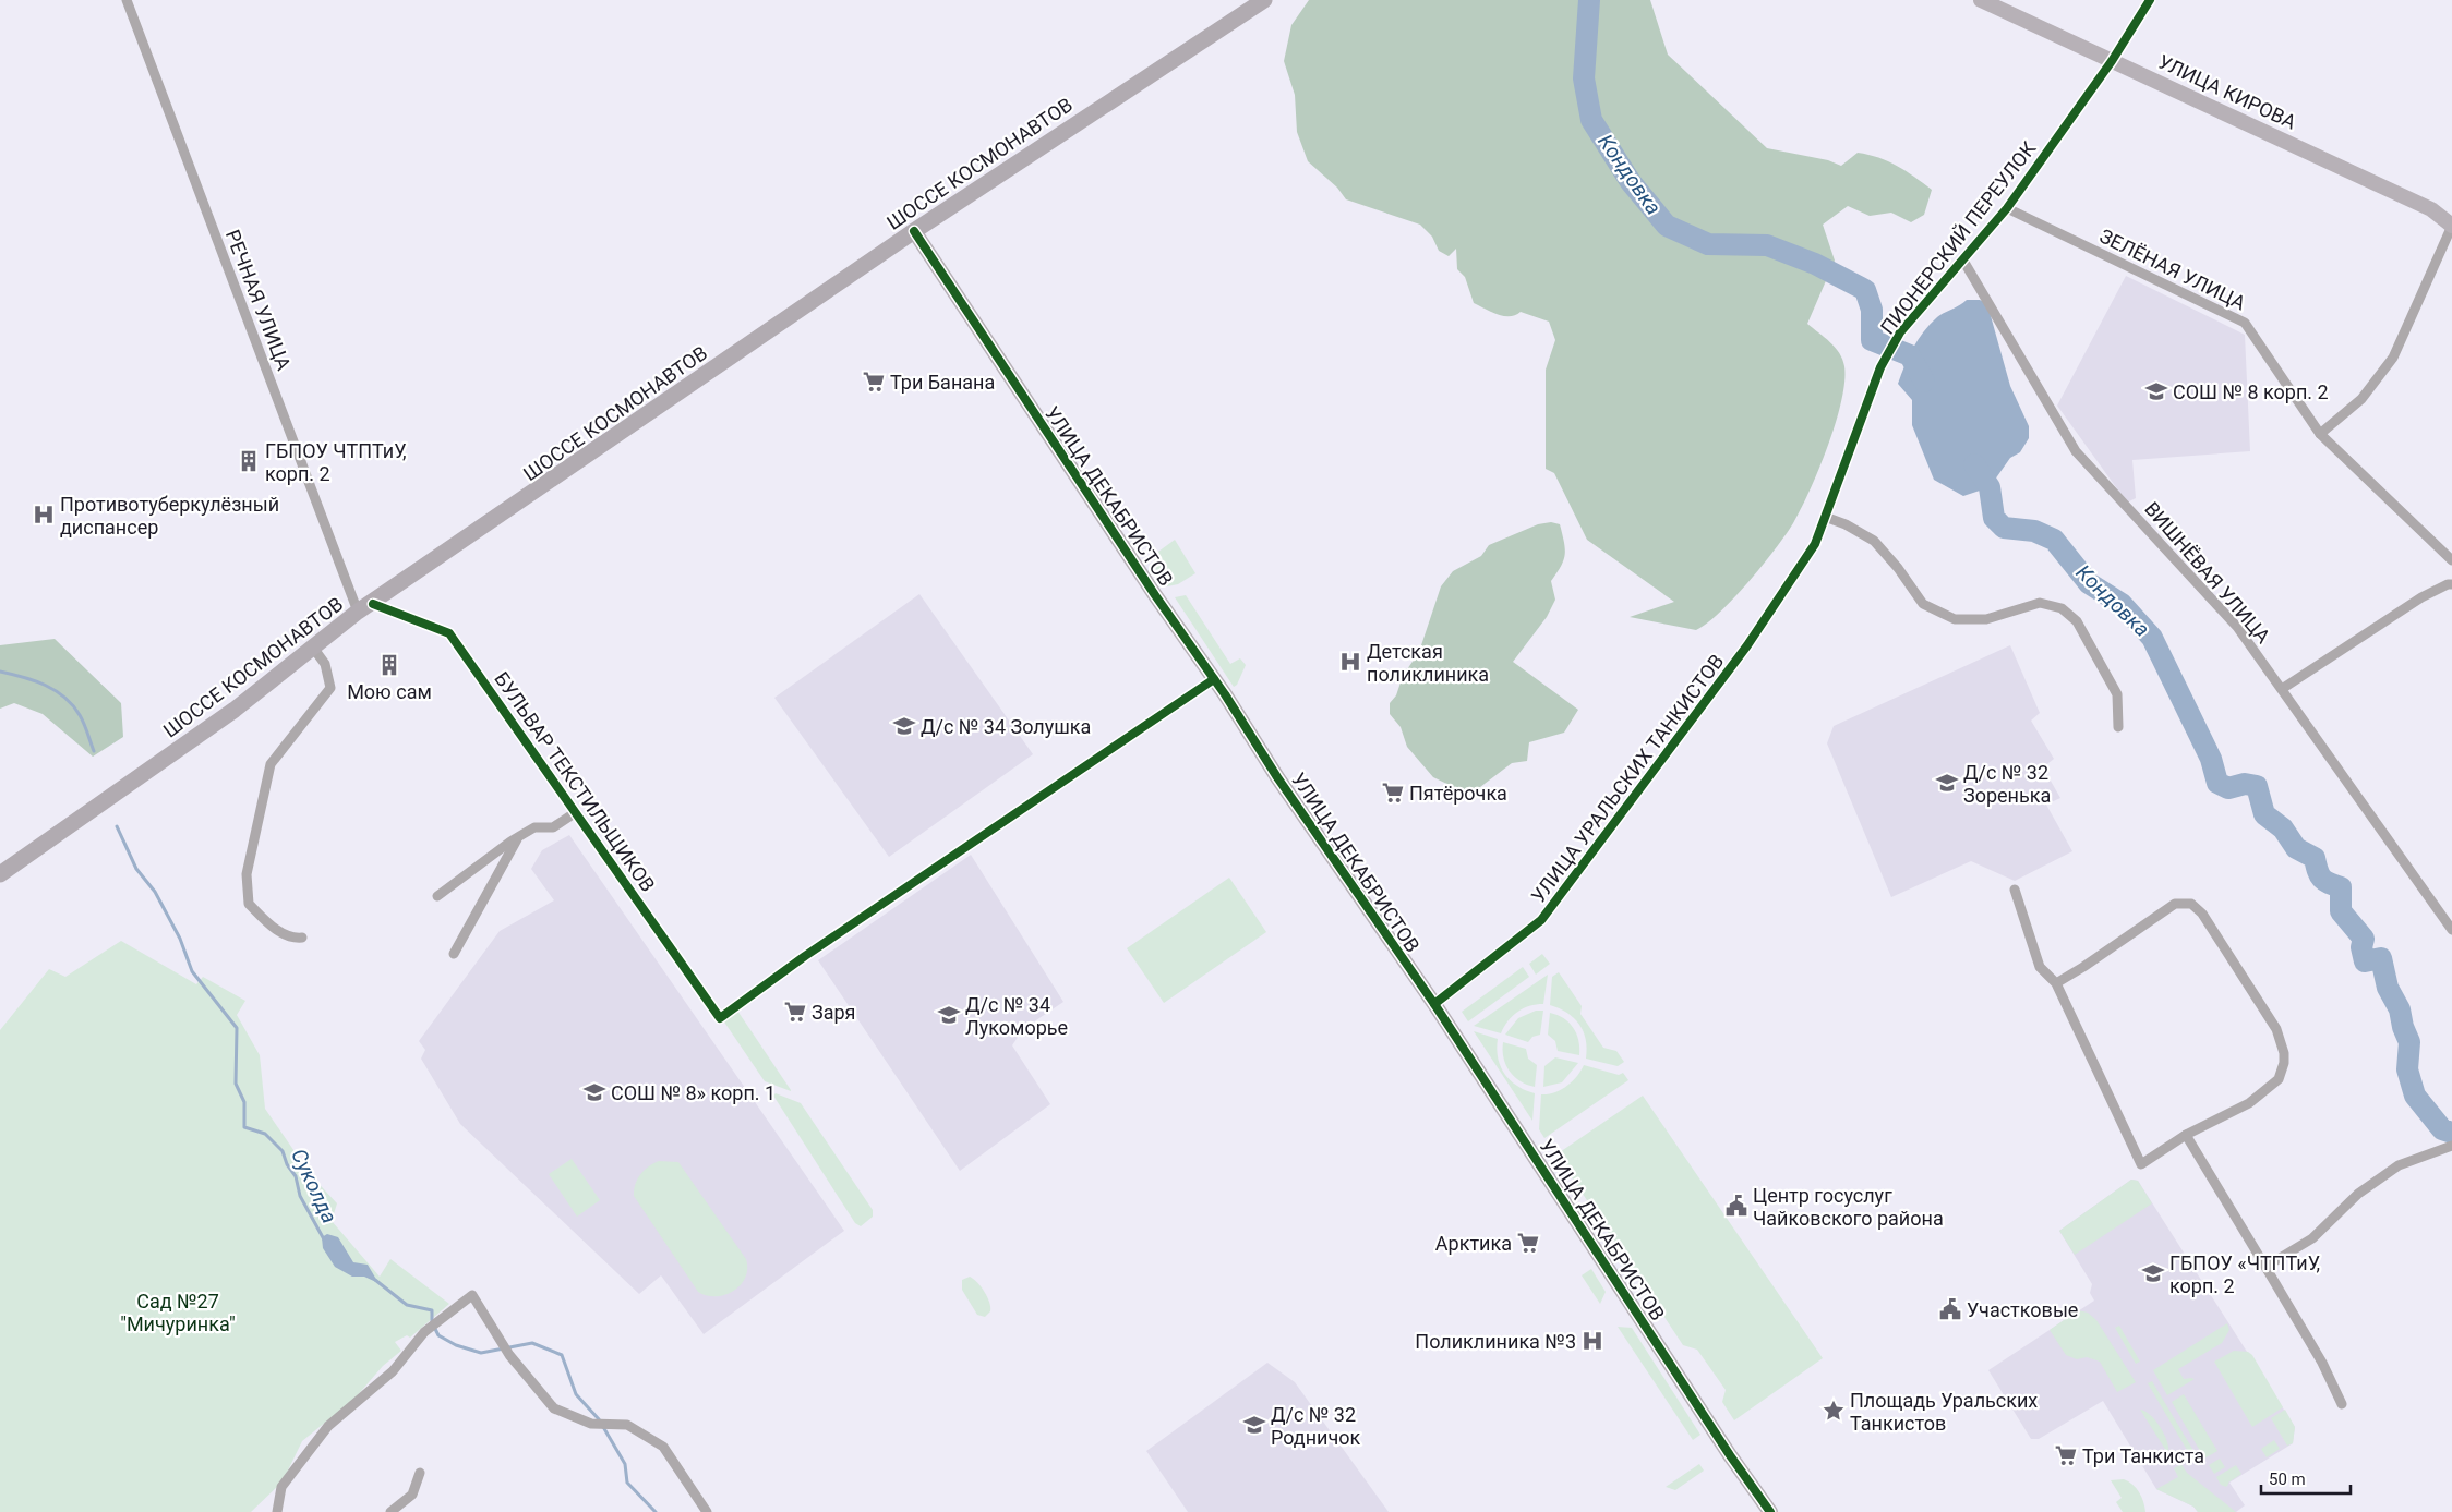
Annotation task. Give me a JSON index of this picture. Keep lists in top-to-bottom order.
{
  "streets": {
    "main road": ["ШОССЕ КОСМОНАВТОВ"],
    "street": [
      "УЛИЦА КИРОВА",
      "ПИОНЕРСКИЙ ПЕРЕУЛОК",
      "ЗЕЛЁНАЯ УЛИЦА",
      "РЕЧНАЯ УЛИЦА",
      "УЛИЦА ДЕКАБРИСТОВ",
      "ВИШНЁВАЯ УЛИЦА",
      "УЛИЦА УРАЛЬСКИХ ТАНКИСТОВ",
      "БУЛЬВАР ТЕКСТИЛЬЩИКОВ"
    ]
  },
  "crossings": [
    ["УЛИЦА КИРОВА", "ПИОНЕРСКИЙ ПЕРЕУЛОК"],
    ["ШОССЕ КОСМОНАВТОВ", "РЕЧНАЯ УЛИЦА"],
    ["ШОССЕ КОСМОНАВТОВ", "УЛИЦА ДЕКАБРИСТОВ"],
    ["ШОССЕ КОСМОНАВТОВ", "БУЛЬВАР ТЕКСТИЛЬЩИКОВ"],
    ["ПИОНЕРСКИЙ ПЕРЕУЛОК", "ЗЕЛЁНАЯ УЛИЦА"],
    ["ПИОНЕРСКИЙ ПЕРЕУЛОК", "ВИШНЁВАЯ УЛИЦА"],
    ["ПИОНЕРСКИЙ ПЕРЕУЛОК", "УЛИЦА УРАЛЬСКИХ ТАНКИСТОВ"],
    ["УЛИЦА ДЕКАБРИСТОВ", "УЛИЦА УРАЛЬСКИХ ТАНКИСТОВ"],
    ["УЛИЦА ДЕКАБРИСТОВ", "БУЛЬВАР ТЕКСТИЛЬЩИКОВ"]
  ],
  "water": ["Кондовка", "Суколда"],
  "parks": ["Сад №27 \"Мичуринка\""],
  "places": {
    "supermarket": [
      "Три Банана",
      "Пятёрочка",
      "Заря",
      "Арктика",
      "Три Танкиста"
    ],
    "school or university": [
      "СОШ № 8 корп. 2",
      "Д/с № 34 Золушка",
      "Д/с № 32 Зоренька",
      "Д/с № 34 Лукоморье",
      "СОШ № 8» корп. 1",
      "ГБПОУ «ЧТПТиУ, корп. 2",
      "Д/с № 32 Родничок"
    ],
    "building": ["ГБПОУ ЧТПТиУ, корп. 2", "Мою сам"],
    "hospital": ["Противотуберкулёзный диспансер", "Детская поликлиника", "Поликлиника №3"],
    "public building": ["Центр госуслуг Чайковского района", "Участковые"],
    "place": ["Площадь Уральских Танкистов"]
  },
  "scale_bar": "50 m"
}
